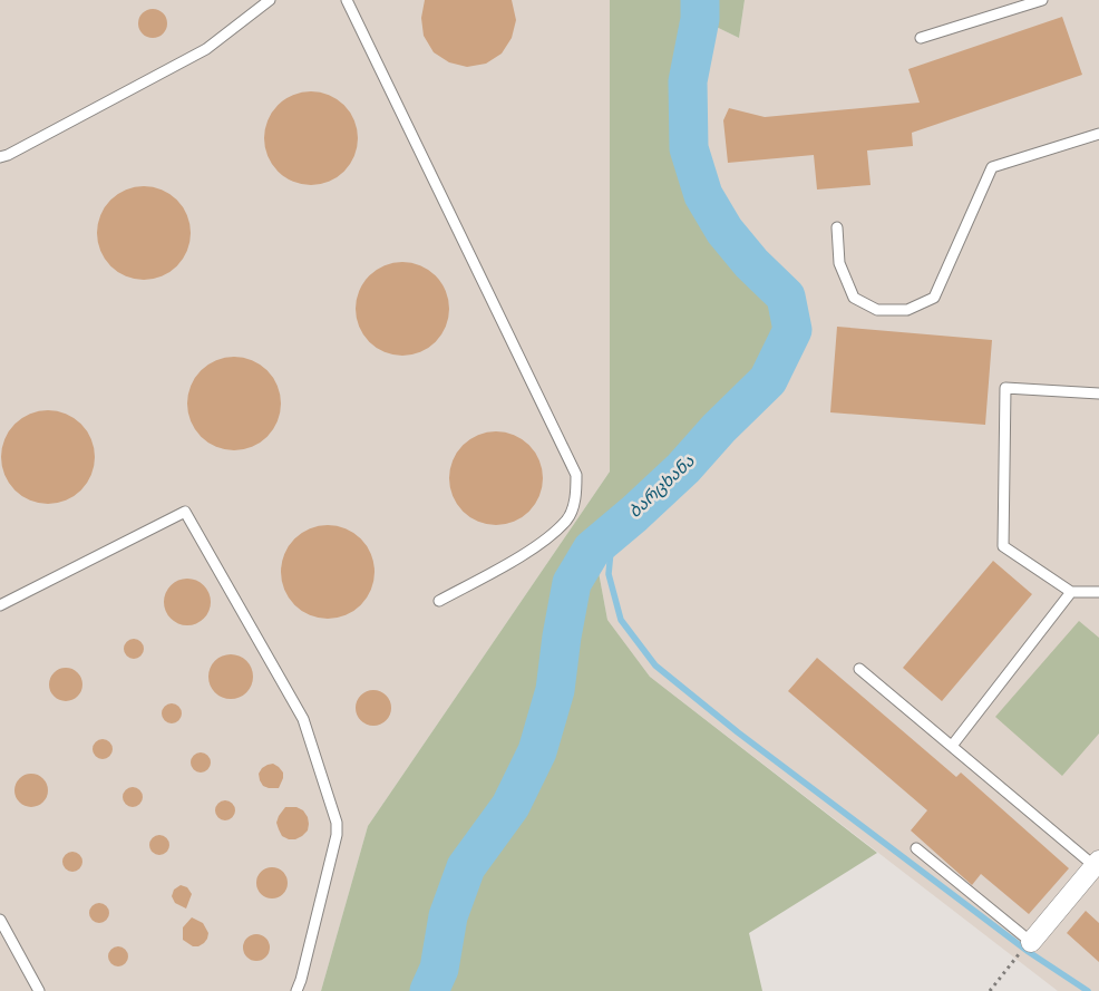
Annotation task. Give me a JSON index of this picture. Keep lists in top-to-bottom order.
{
  "water": ["ბარცხანა"]
}
